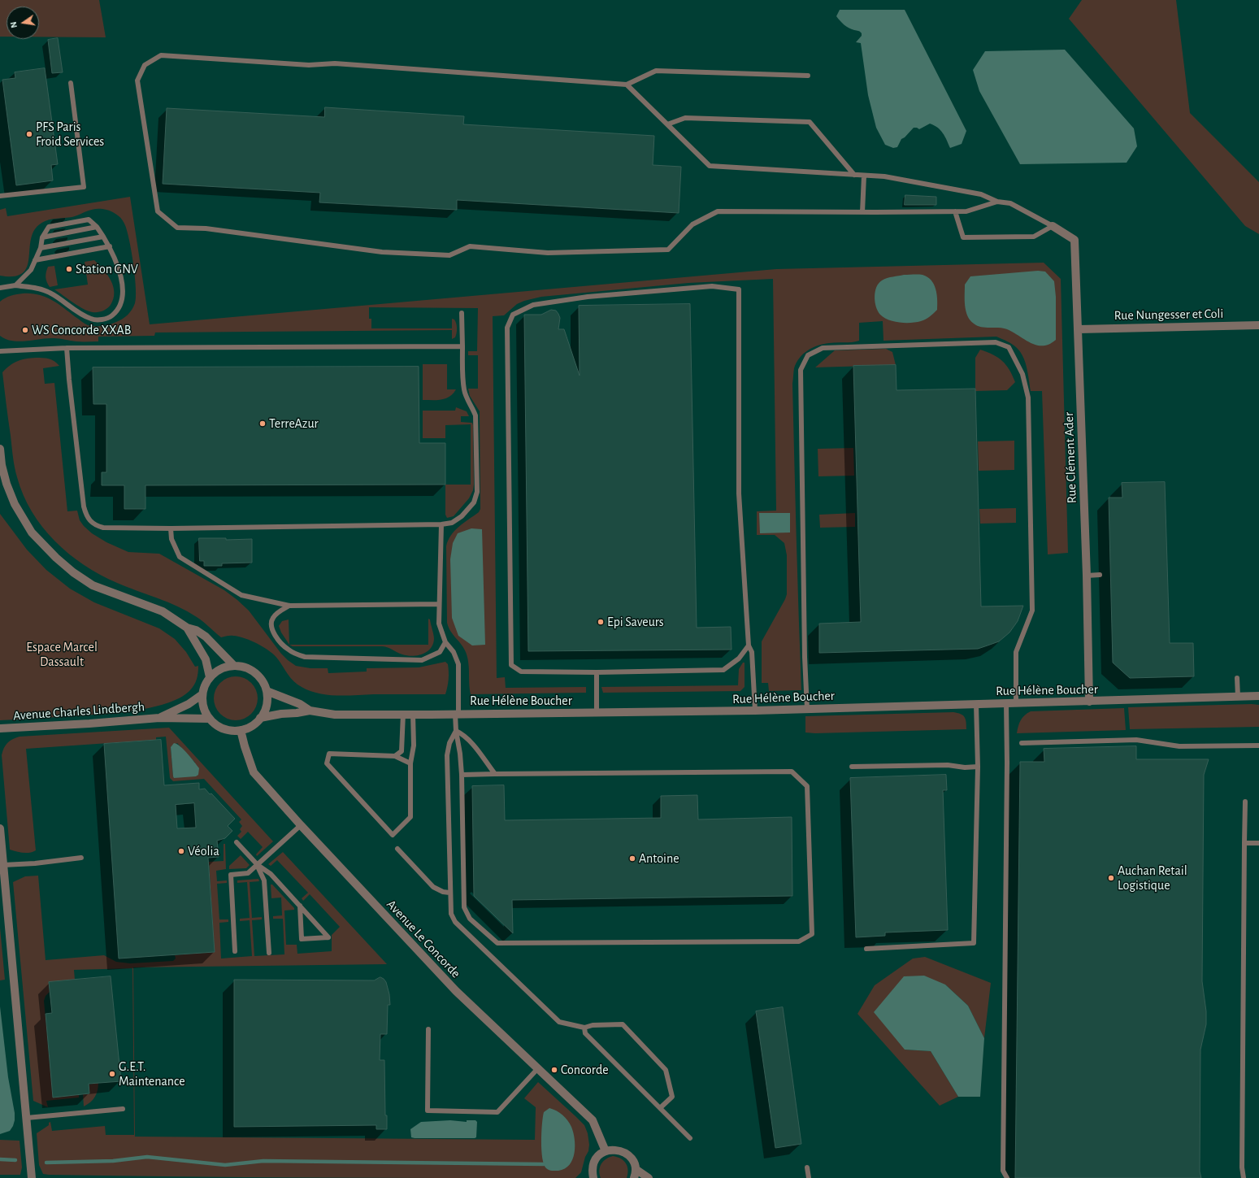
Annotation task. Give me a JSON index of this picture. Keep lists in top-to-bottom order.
{
  "streets": {
    "street": [
      "Rue Nungesser et Coli",
      "Rue Clément Ader",
      "Rue Hélène Boucher",
      "Avenue Charles Lindbergh",
      "Avenue Le Concorde"
    ]
  },
  "crossings": [
    ["Rue Nungesser et Coli", "Rue Clément Ader"],
    ["Rue Clément Ader", "Rue Hélène Boucher"],
    ["Rue Hélène Boucher", "Avenue Charles Lindbergh"],
    ["Rue Hélène Boucher", "Avenue Le Concorde"],
    ["Avenue Charles Lindbergh", "Avenue Le Concorde"]
  ],
  "parks": ["Espace Marcel Dassault"],
  "places": [
    "PFS Paris Froid Services",
    "Station GNV",
    "WS Concorde XXAB",
    "TerreAzur",
    "Epi Saveurs",
    "Véolia",
    "Antoine",
    "Auchan Retail Logistique",
    "Concorde",
    "G.E.T. Maintenance"
  ],
  "north": "left"
}
